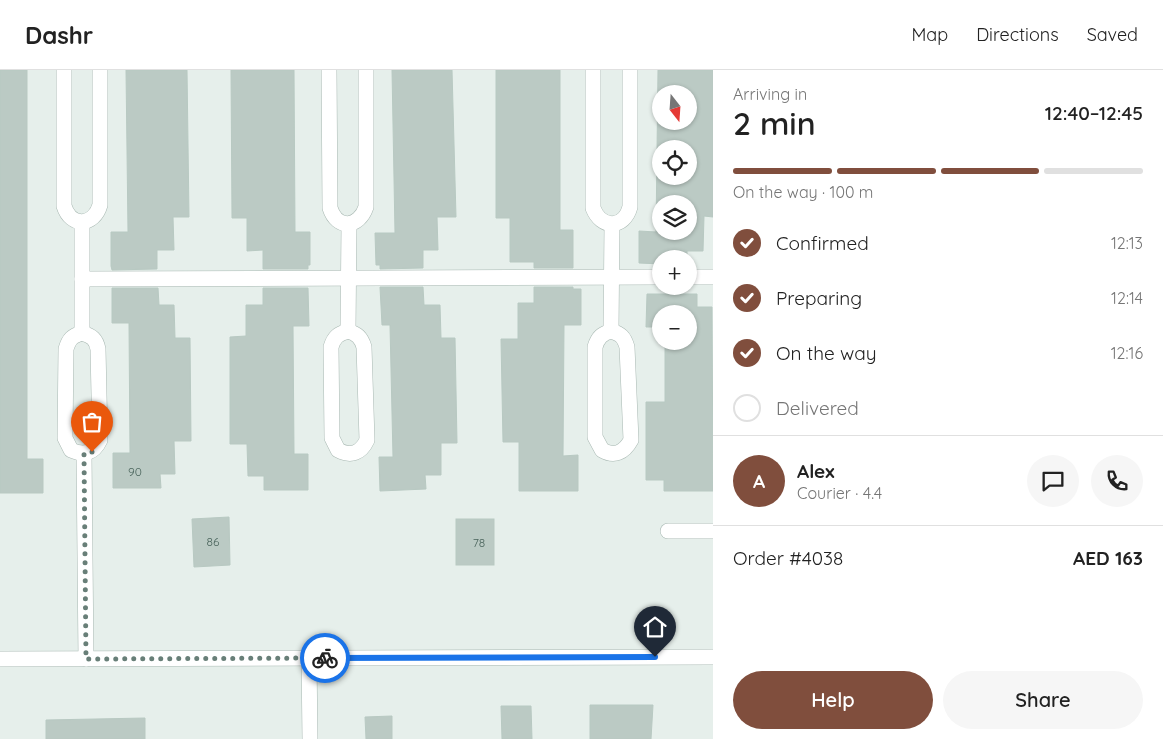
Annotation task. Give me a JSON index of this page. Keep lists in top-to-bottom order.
{
  "house_numbers": ["90", "86", "78"],
  "north": "bottom",
  "page": {
    "header": "Dashr",
    "nav": ["Map", "Directions", "Saved"],
    "heading": ["2 min", "Arriving in", "12:40–12:45"],
    "panel": [
      "Alex",
      "Courier · 4.4",
      "Order #4038",
      "AED 163"
    ],
    "map_buttons": ["+", "−"],
    "bar": "On the way · 100 m",
    "list": [
      ["Confirmed", "12:13"],
      ["Preparing", "12:14"],
      ["On the way", "12:16"],
      "Delivered"
    ],
    "round": "A",
    "buttons": ["Help", "Share"]
  }
}
